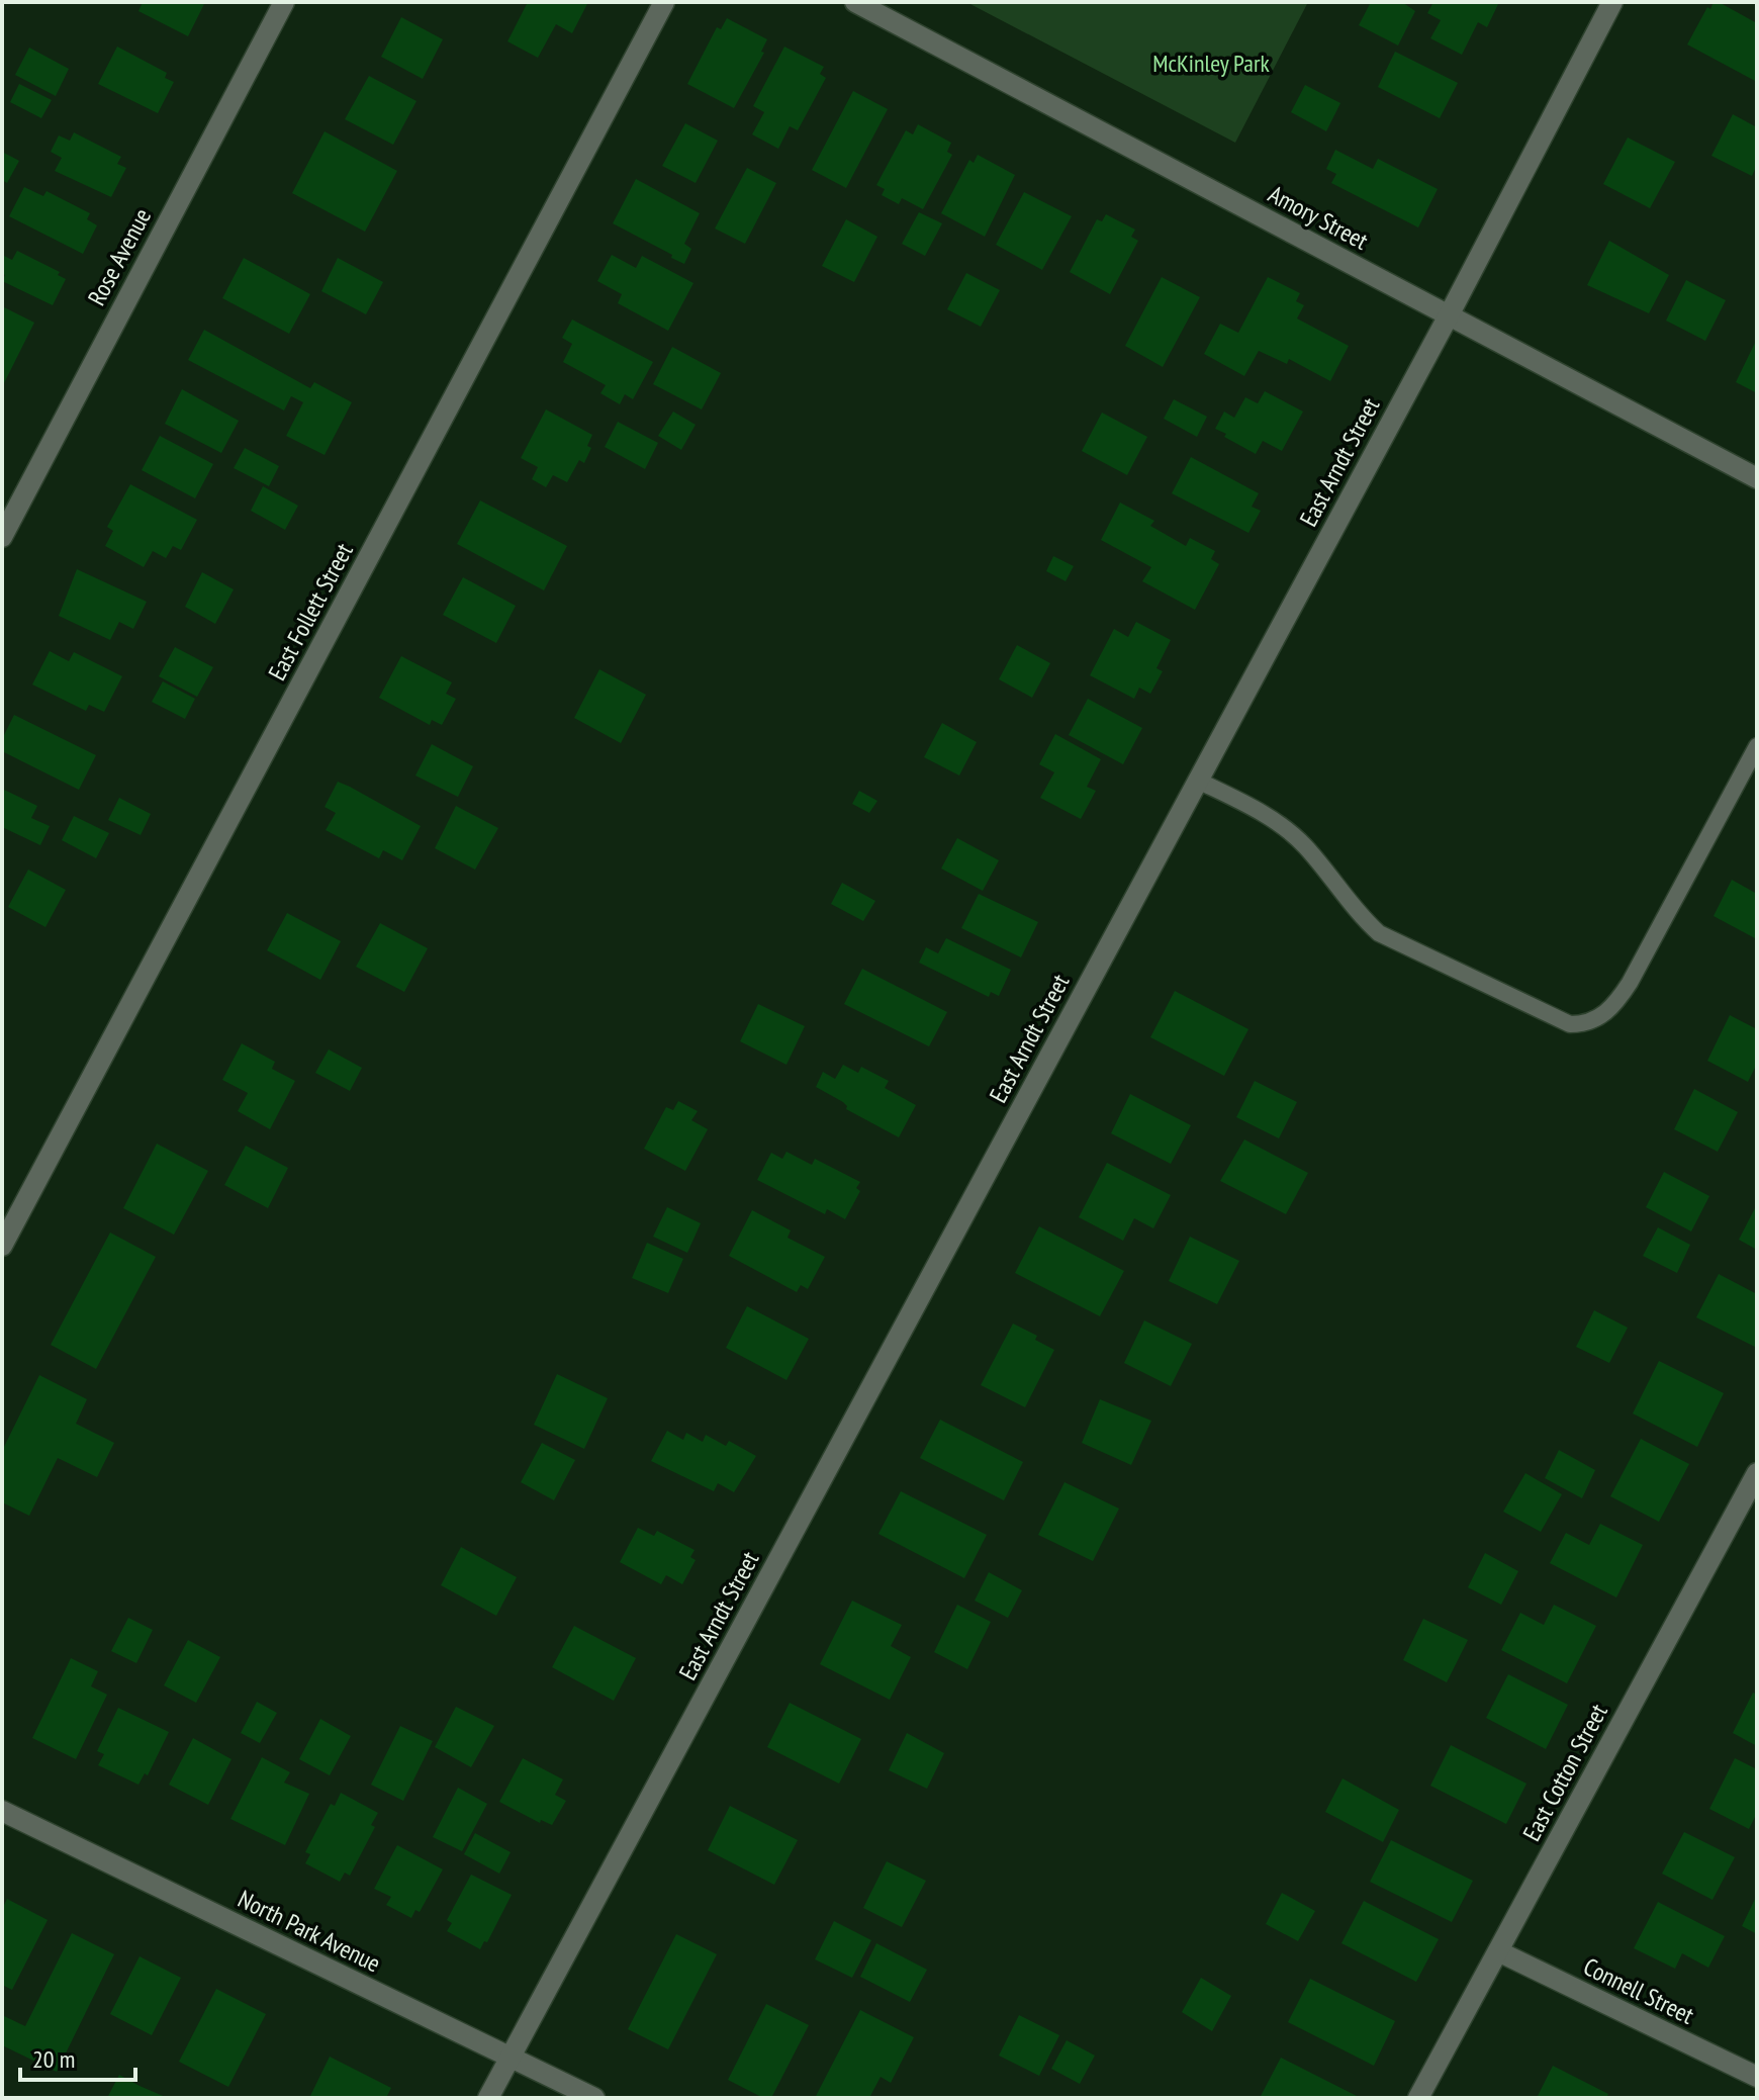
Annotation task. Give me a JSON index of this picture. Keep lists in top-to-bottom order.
{
  "streets": {
    "street": [
      "Amory Street",
      "Rose Avenue",
      "East Arndt Street",
      "East Follett Street",
      "East Cotton Street",
      "North Park Avenue",
      "Connell Street"
    ]
  },
  "crossings": [
    ["Amory Street", "East Arndt Street"],
    ["East Arndt Street", "North Park Avenue"],
    ["East Cotton Street", "Connell Street"]
  ],
  "parks": ["McKinley Park"],
  "scale_bar": "20 m"
}
